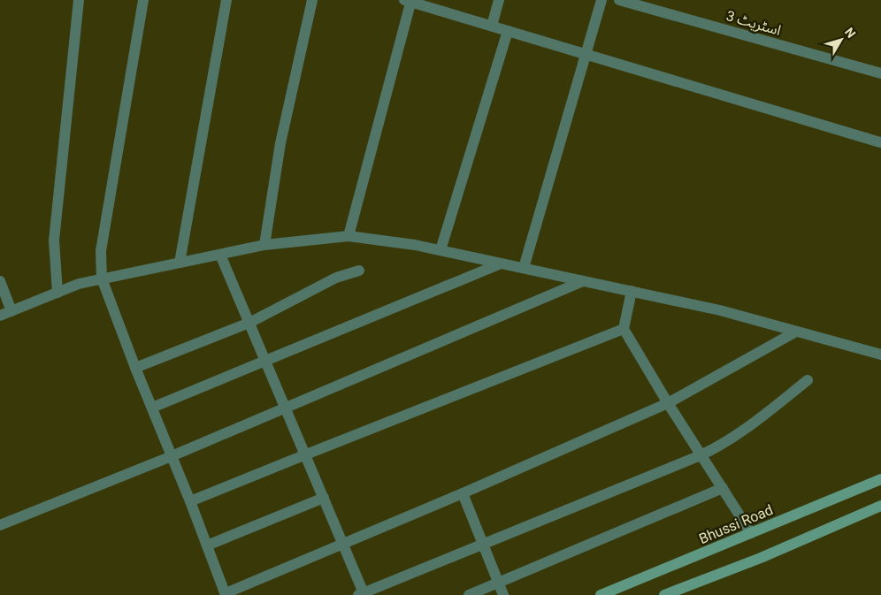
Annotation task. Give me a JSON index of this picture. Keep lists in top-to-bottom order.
{
  "streets": {
    "main road": ["Bhussi Road"],
    "street": ["اسٹریٹ 3"]
  },
  "north": "top right"
}
